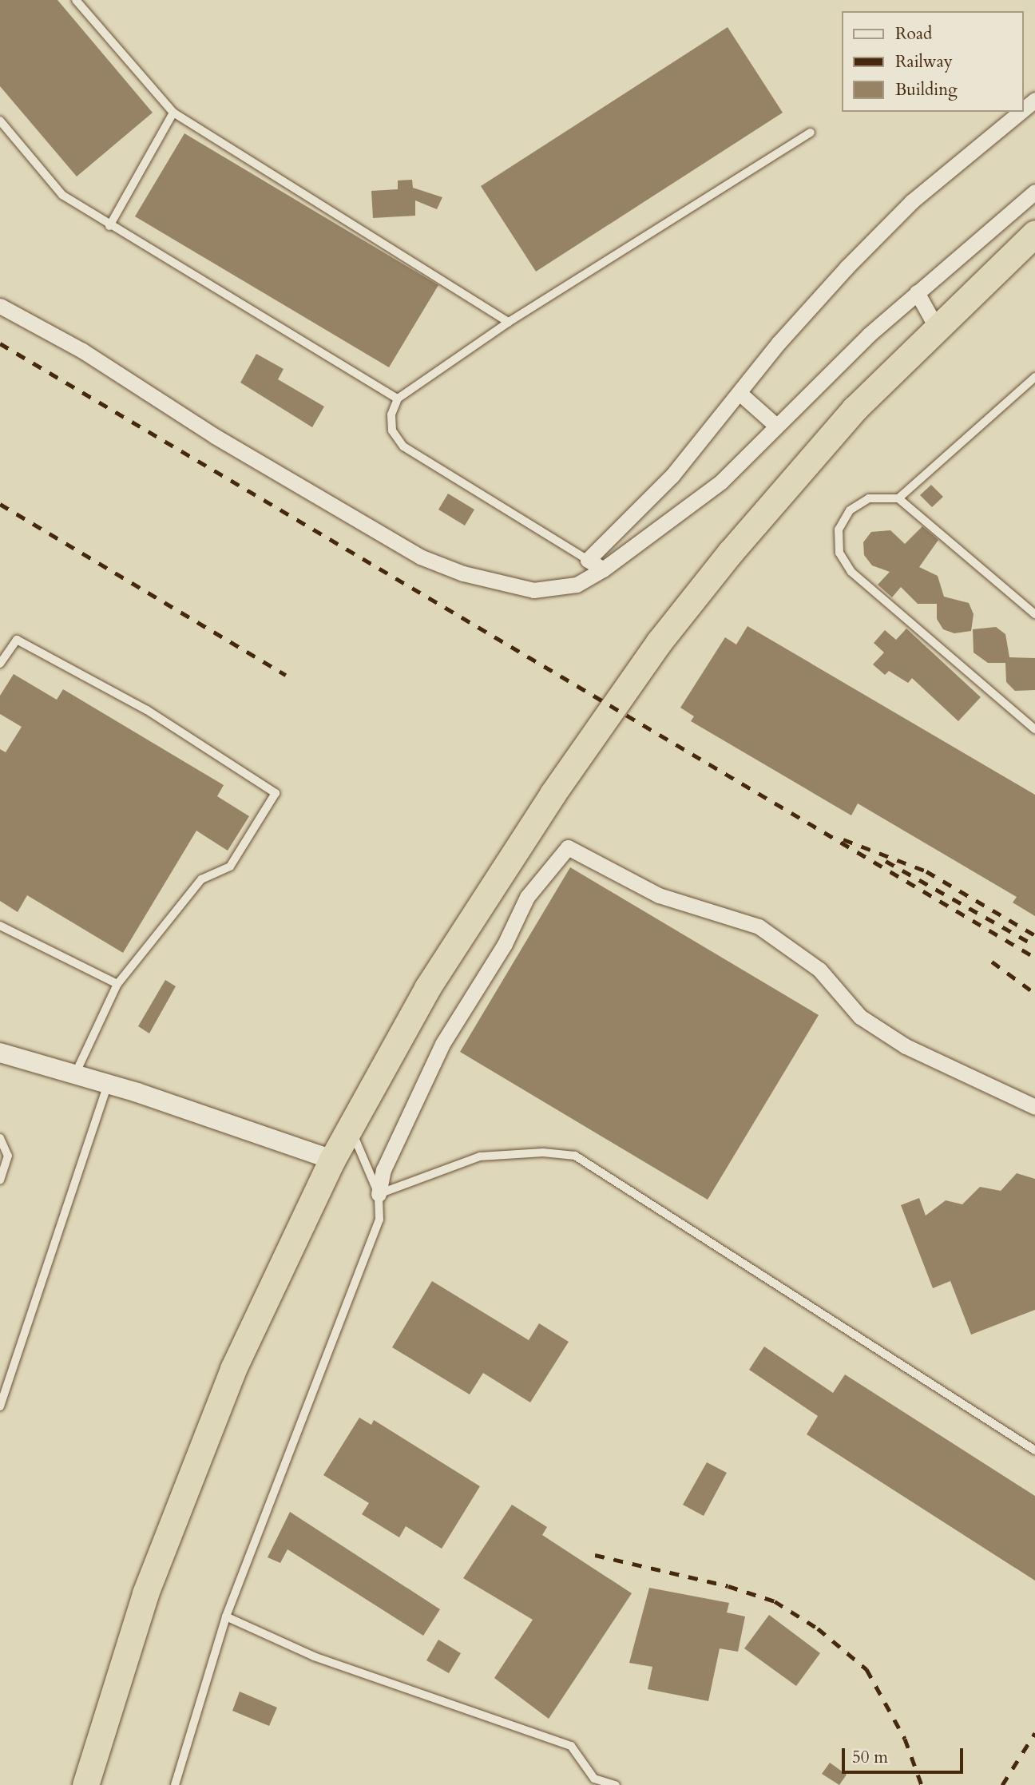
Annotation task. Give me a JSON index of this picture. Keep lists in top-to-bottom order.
{
  "legend": ["Road", "Railway", "Building"],
  "scale_bar": "50 m"
}
